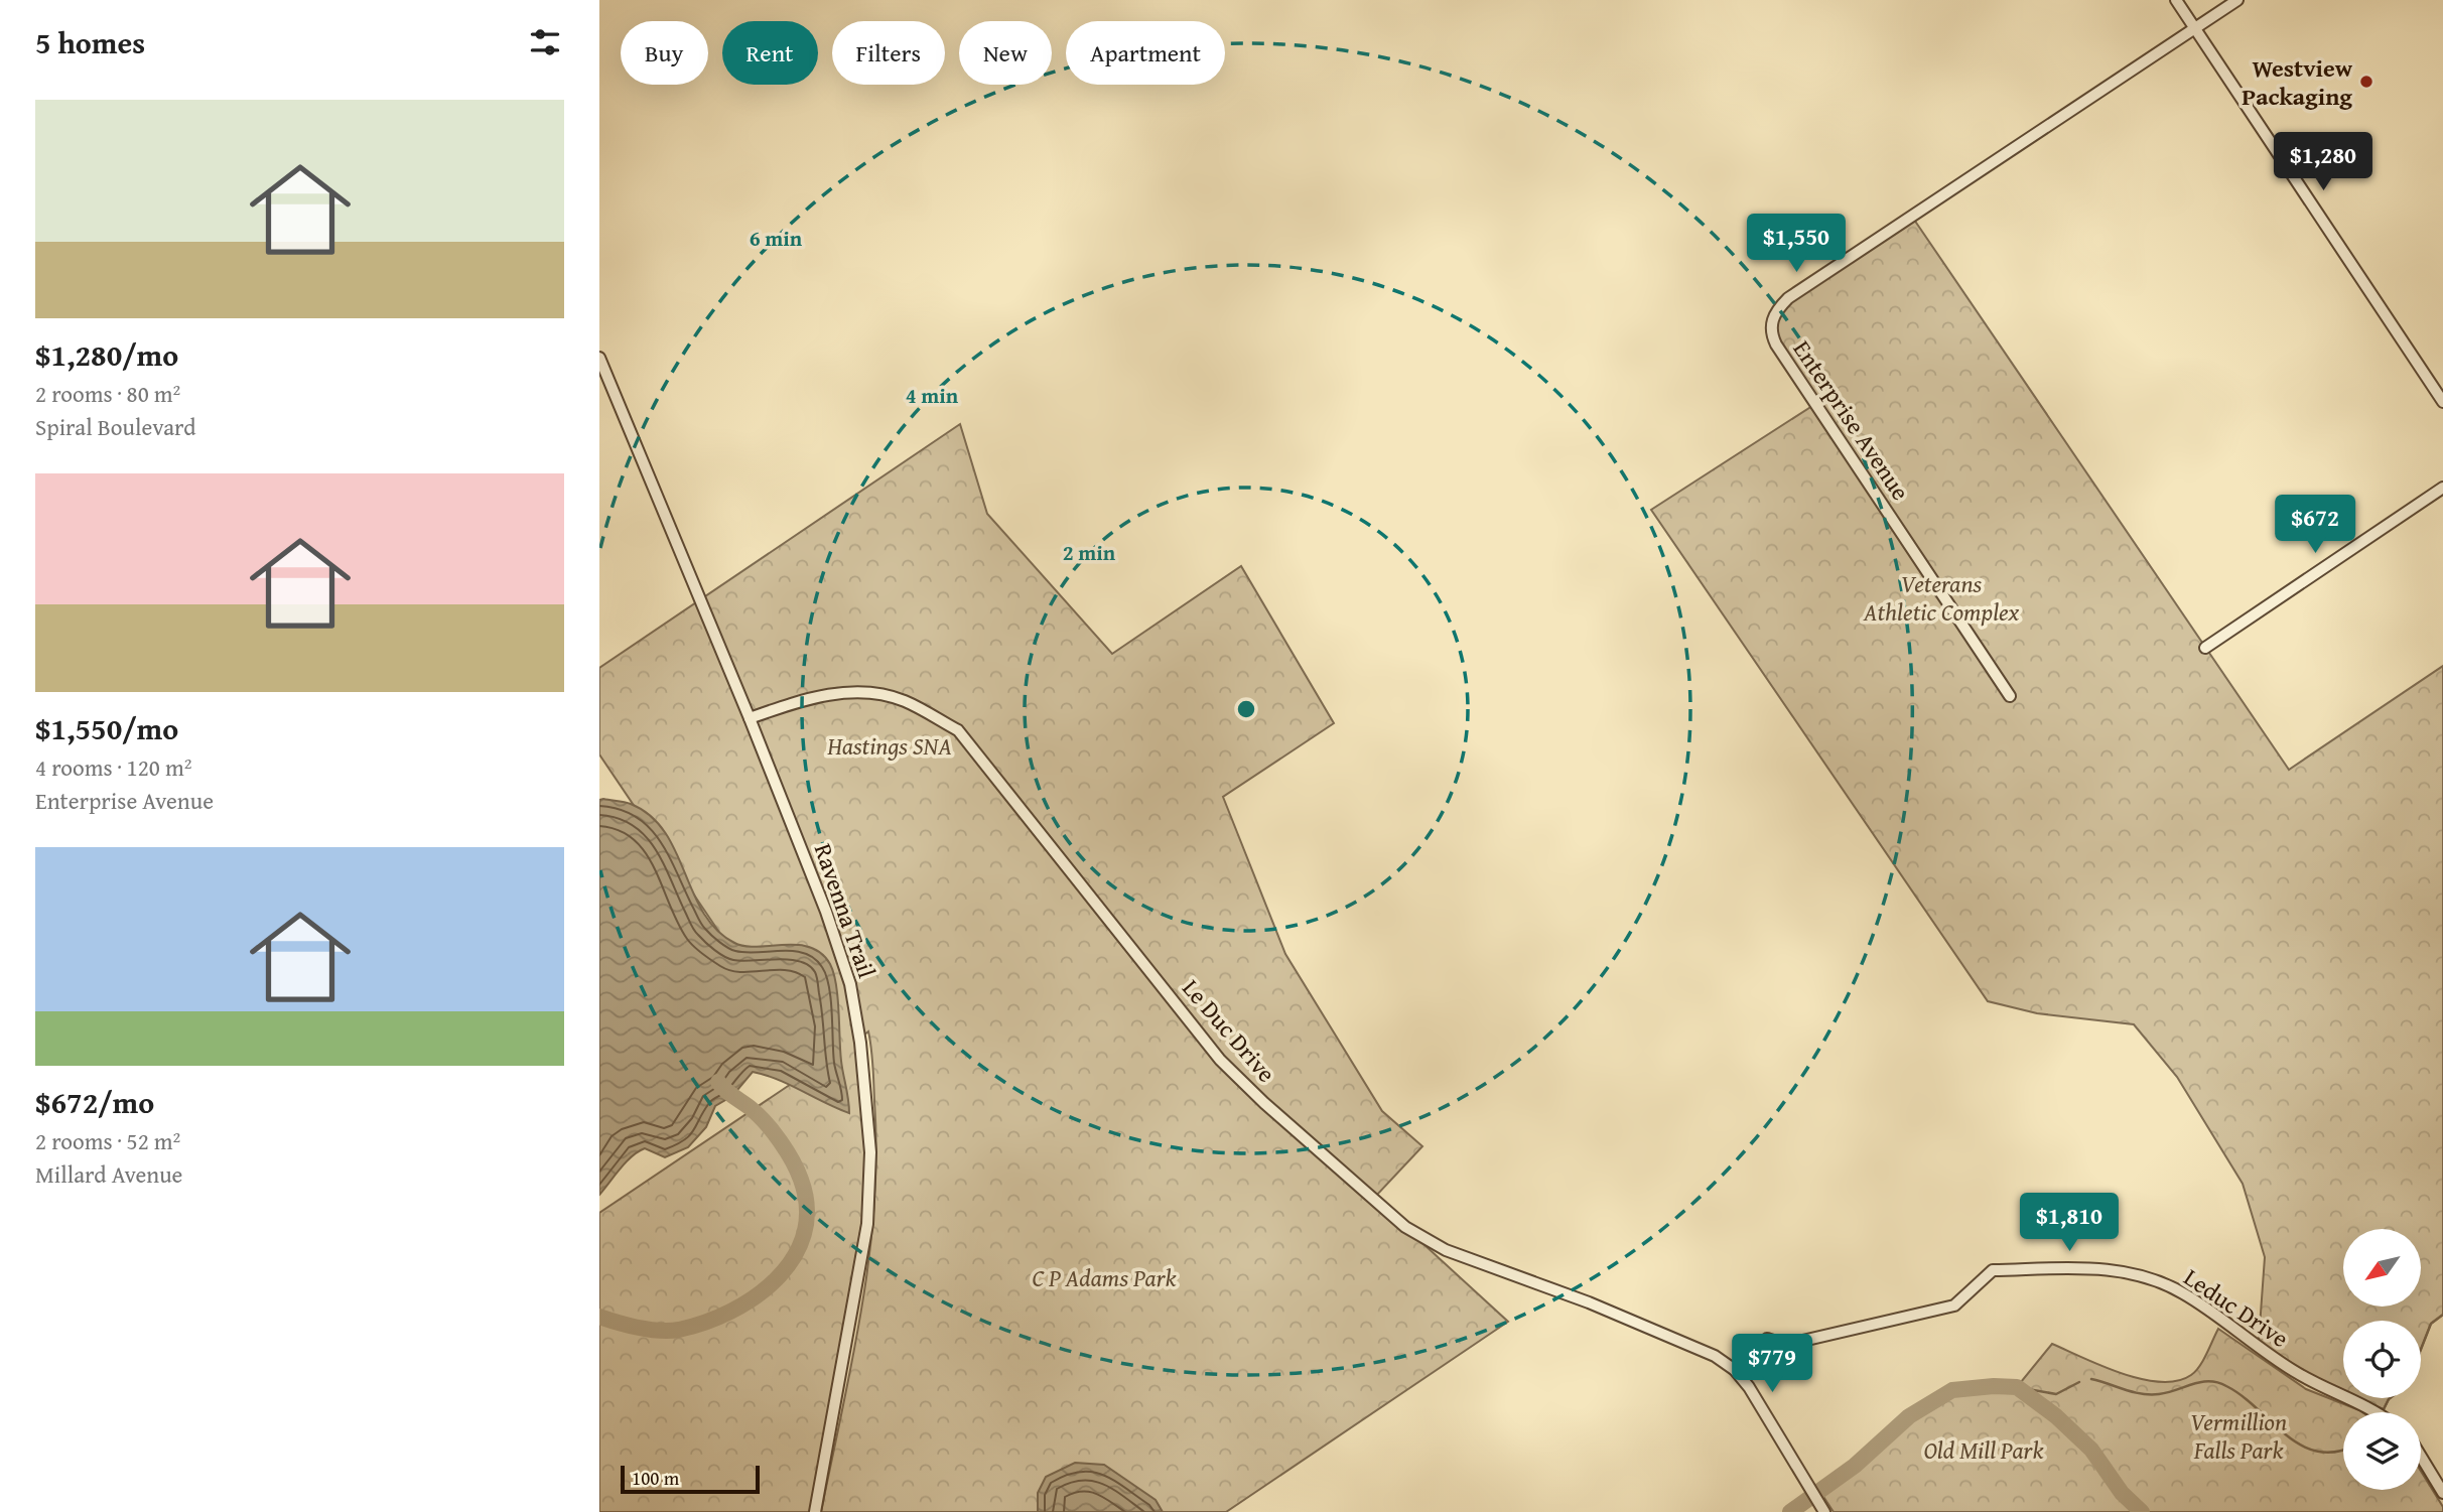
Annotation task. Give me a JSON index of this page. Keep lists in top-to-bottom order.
{
  "streets": {
    "street": [
      "Enterprise Avenue",
      "Ravenna Trail",
      "Le Duc Drive",
      "Leduc Drive"
    ]
  },
  "crossings": [
    ["Ravenna Trail", "Le Duc Drive"],
    ["Le Duc Drive", "Leduc Drive"]
  ],
  "parks": [
    "Veterans Athletic Complex",
    "Hastings SNA",
    "C P Adams Park",
    "Vermillion Falls Park",
    "Old Mill Park"
  ],
  "places": ["Westview Packaging"],
  "scale_bar": "100 m",
  "north": "bottom left",
  "page": {
    "heading": "5 homes",
    "chip": [
      "Buy",
      "Rent",
      "Filters",
      "New",
      "Apartment"
    ],
    "list": [
      {
        "name": "$1,280/mo",
        "note": "2 rooms · 80 m² · Spiral Boulevard"
      },
      {
        "name": "$1,550/mo",
        "note": "4 rooms · 120 m² · Enterprise Avenue"
      },
      {
        "name": "$672/mo",
        "note": "2 rooms · 52 m² · Millard Avenue"
      }
    ],
    "price": [
      "$1,280",
      "$1,550",
      "$672",
      "$1,810",
      "$779"
    ],
    "scale": "100 m"
  },
  "rings": ["6 min", "4 min", "2 min"]
}
